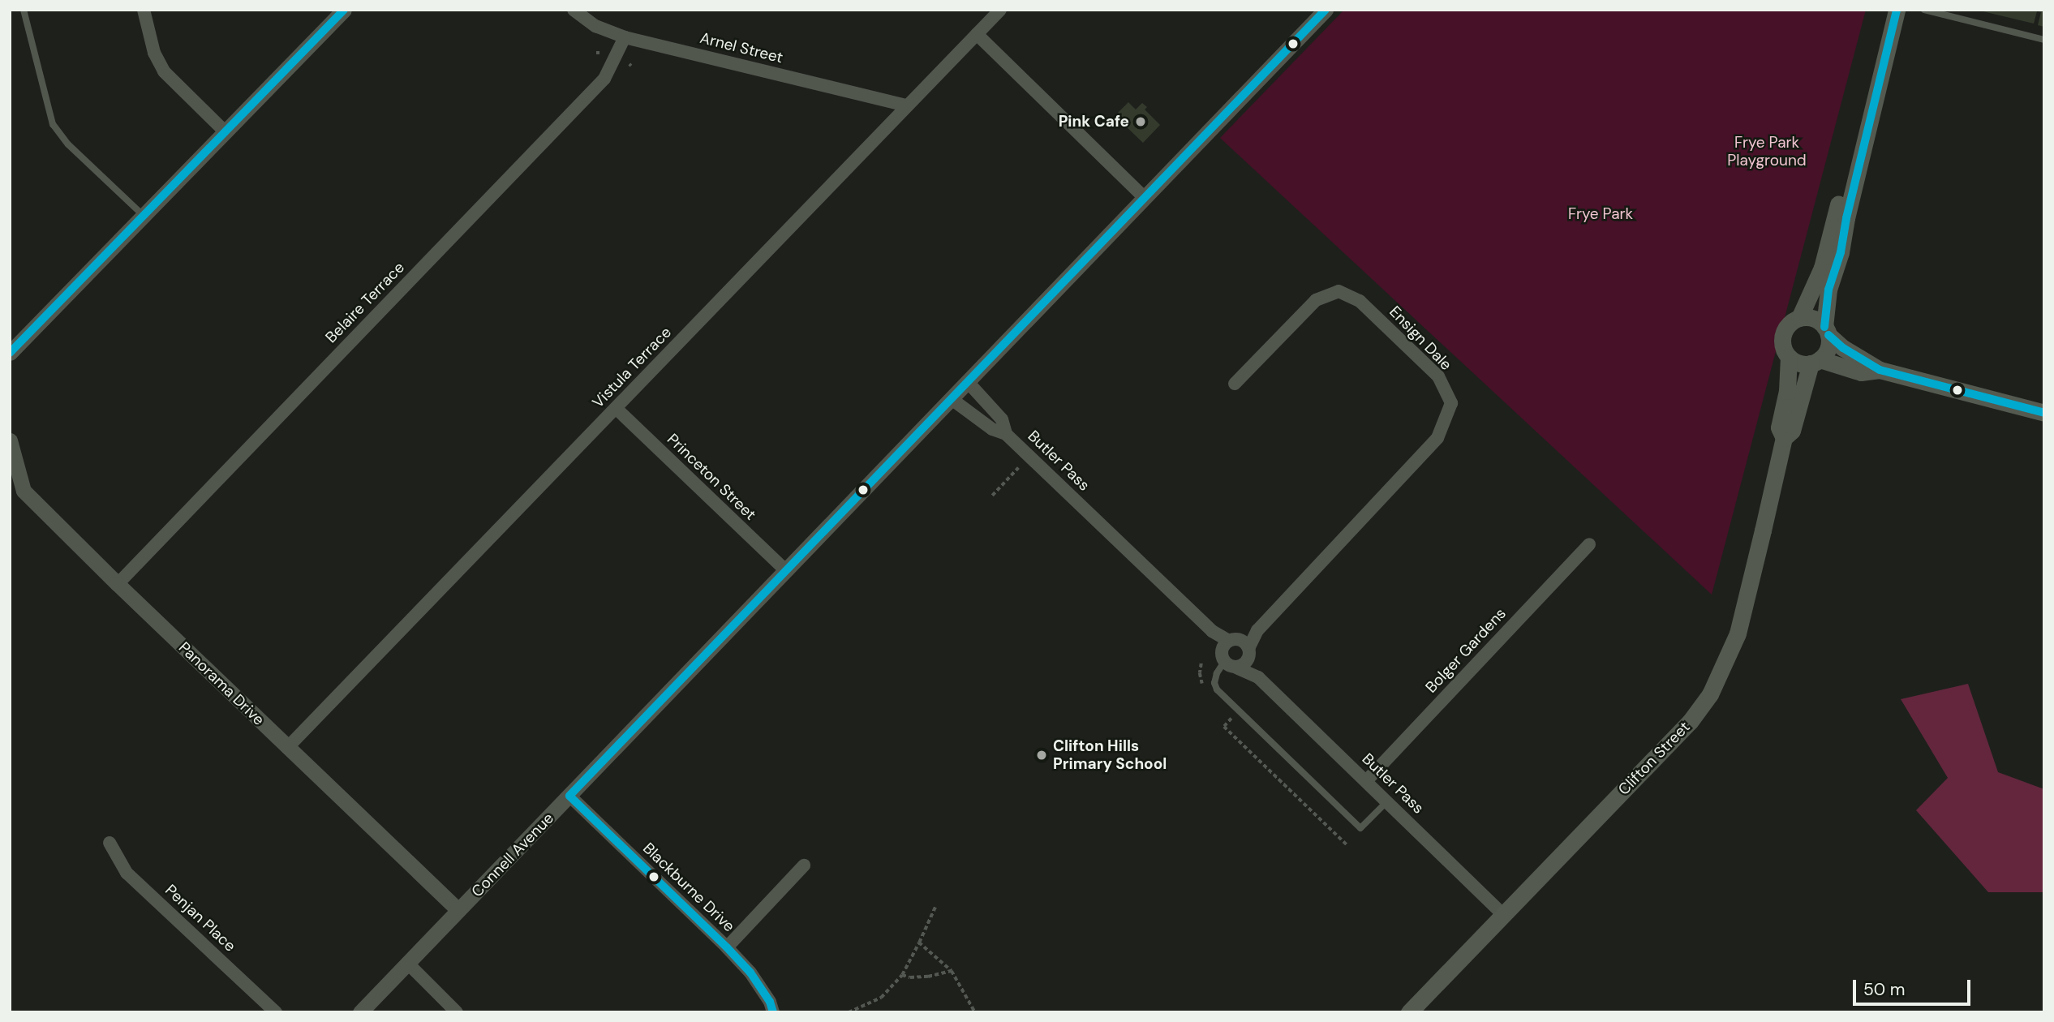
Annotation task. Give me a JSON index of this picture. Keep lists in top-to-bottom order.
{
  "streets": {
    "main road": ["Clifton Street"],
    "street": [
      "Arnel Street",
      "Belaire Terrace",
      "Ensign Dale",
      "Vistula Terrace",
      "Butler Pass",
      "Princeton Street",
      "Bolger Gardens",
      "Panorama Drive",
      "Connell Avenue",
      "Blackburne Drive",
      "Penjan Place"
    ]
  },
  "crossings": [
    ["Arnel Street", "Belaire Terrace"],
    ["Arnel Street", "Vistula Terrace"],
    ["Belaire Terrace", "Panorama Drive"],
    ["Ensign Dale", "Butler Pass"],
    ["Vistula Terrace", "Princeton Street"],
    ["Vistula Terrace", "Panorama Drive"],
    ["Butler Pass", "Bolger Gardens"],
    ["Butler Pass", "Clifton Street"],
    ["Butler Pass", "Connell Avenue"],
    ["Princeton Street", "Connell Avenue"],
    ["Panorama Drive", "Connell Avenue"],
    ["Connell Avenue", "Blackburne Drive"]
  ],
  "parks": ["Frye Park Playground", "Frye Park"],
  "places": ["Pink Cafe", "Clifton Hills Primary School"],
  "scale_bar": "50 m"
}
